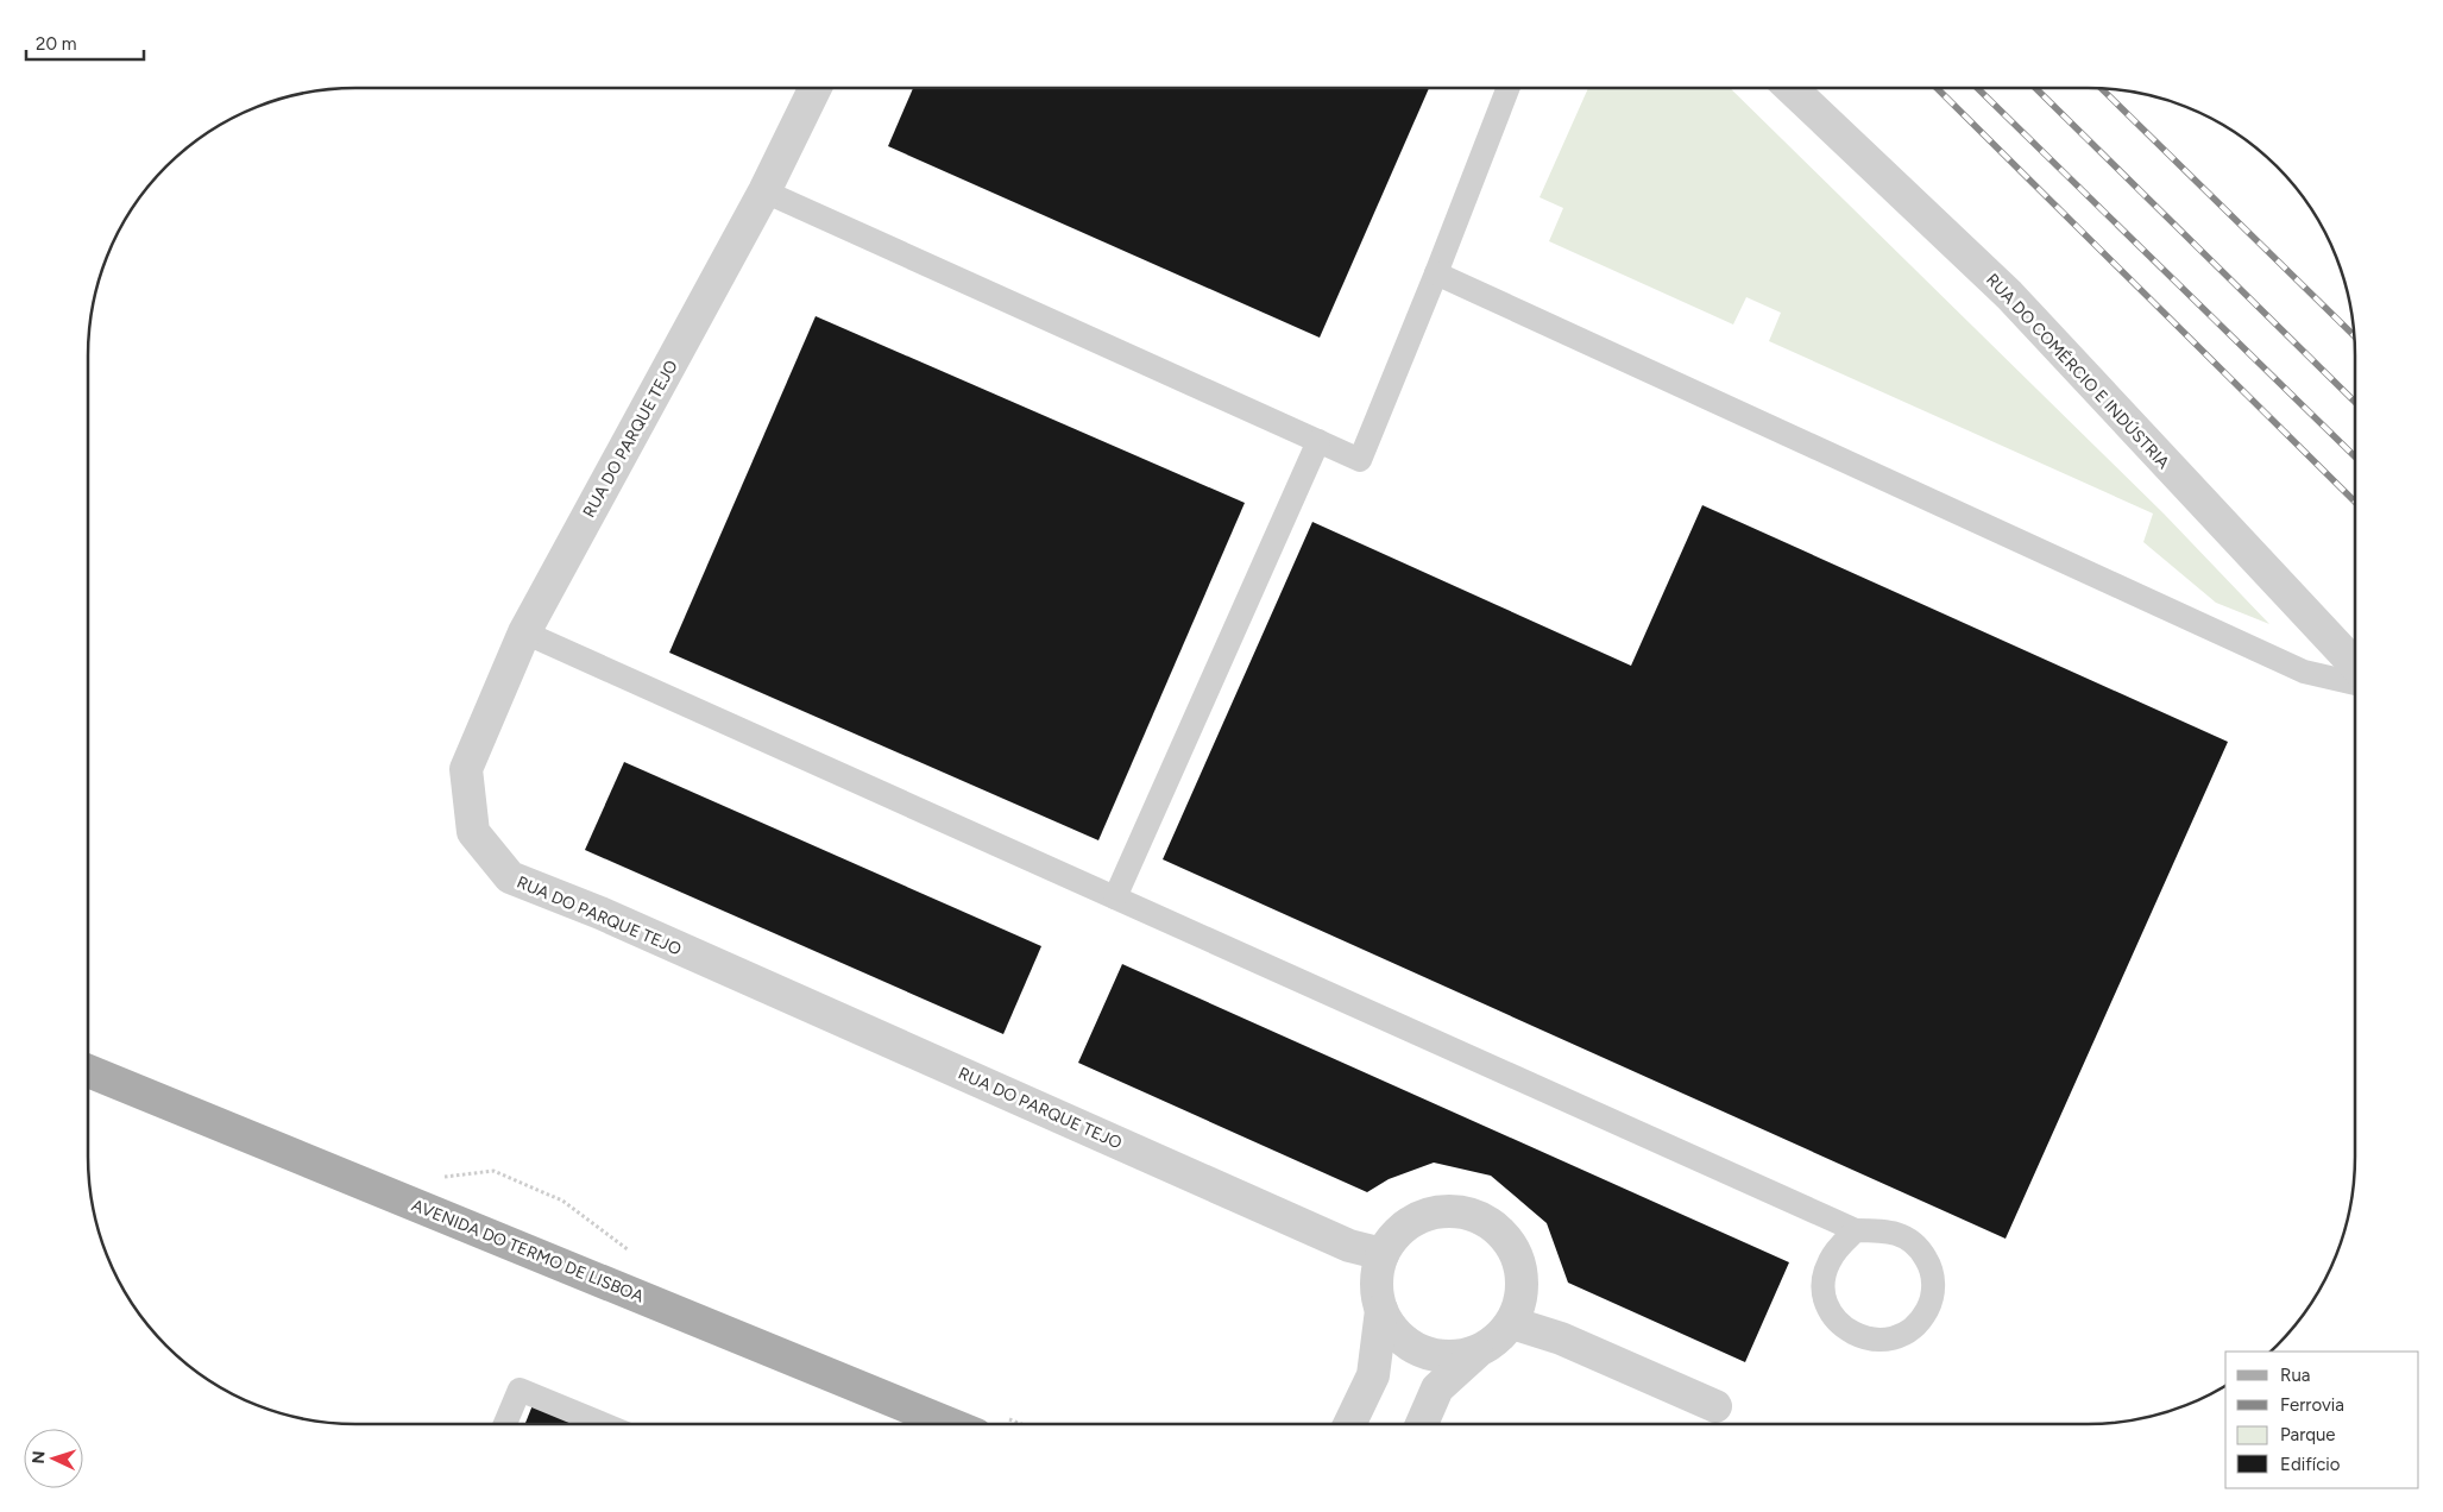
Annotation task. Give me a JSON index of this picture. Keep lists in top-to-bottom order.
{
  "streets": {
    "main road": ["AVENIDA DO TERMO DE LISBOA"],
    "street": ["RUA DO COMÉRCIO E INDÚSTRIA", "RUA DO PARQUE TEJO"]
  },
  "legend": [
    "Rua",
    "Ferrovia",
    "Parque",
    "Edifício"
  ],
  "scale_bar": "20 m",
  "north": "left"
}
